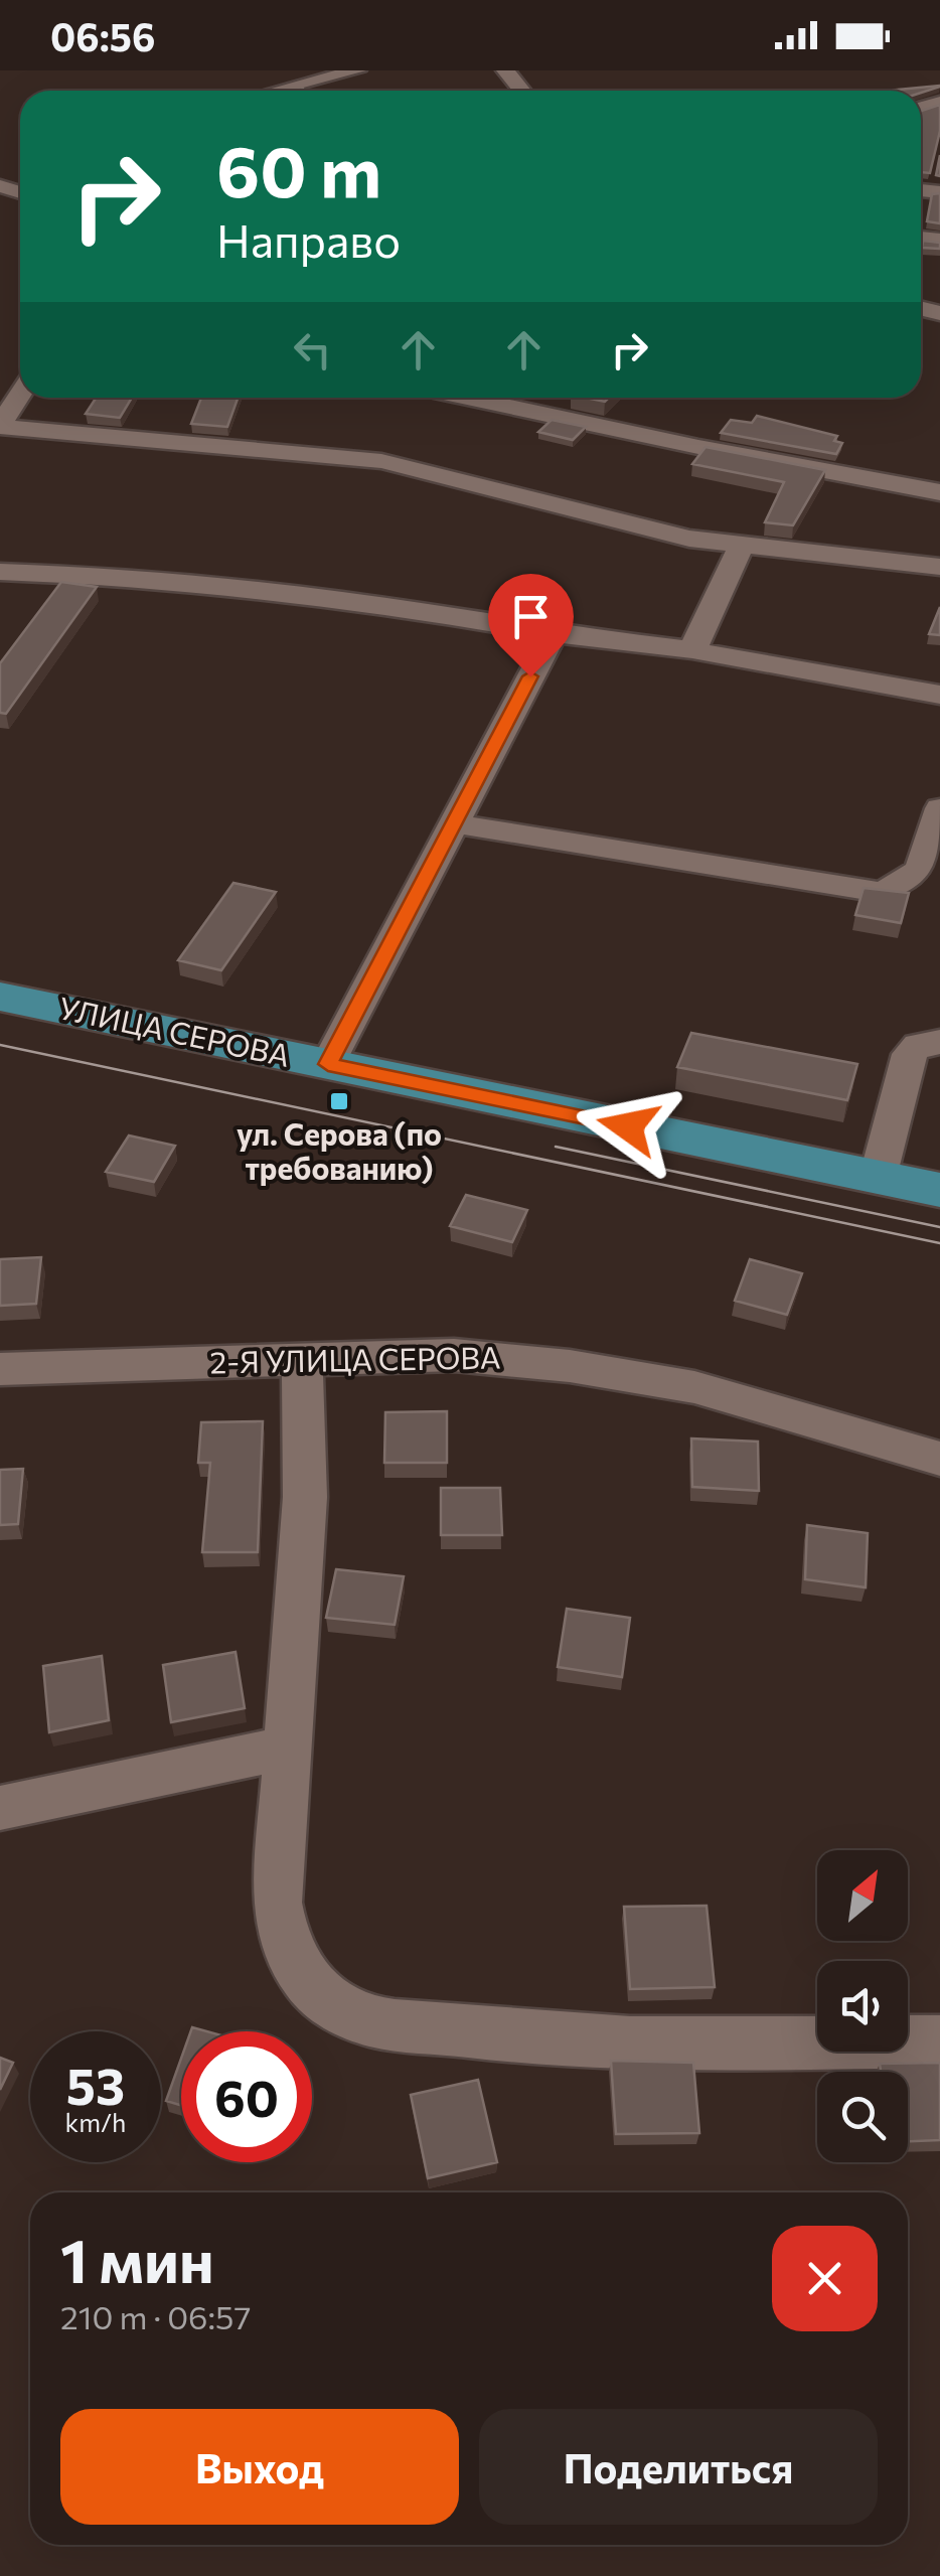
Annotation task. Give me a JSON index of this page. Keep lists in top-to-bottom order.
{
  "streets": {
    "main road": ["УЛИЦА СЕРОВА"],
    "street": ["2-Я УЛИЦА СЕРОВА"]
  },
  "places": {
    "transit": ["ул. Серова (по требованию)"]
  },
  "north": "top right",
  "page": {
    "status": "06:56",
    "turn": ["60 m", "Направо"],
    "speed": "53 km/h",
    "limit": "60",
    "heading": ["1 мин", "210 m · 06:57"],
    "buttons": ["Выход", "Поделиться"]
  }
}
